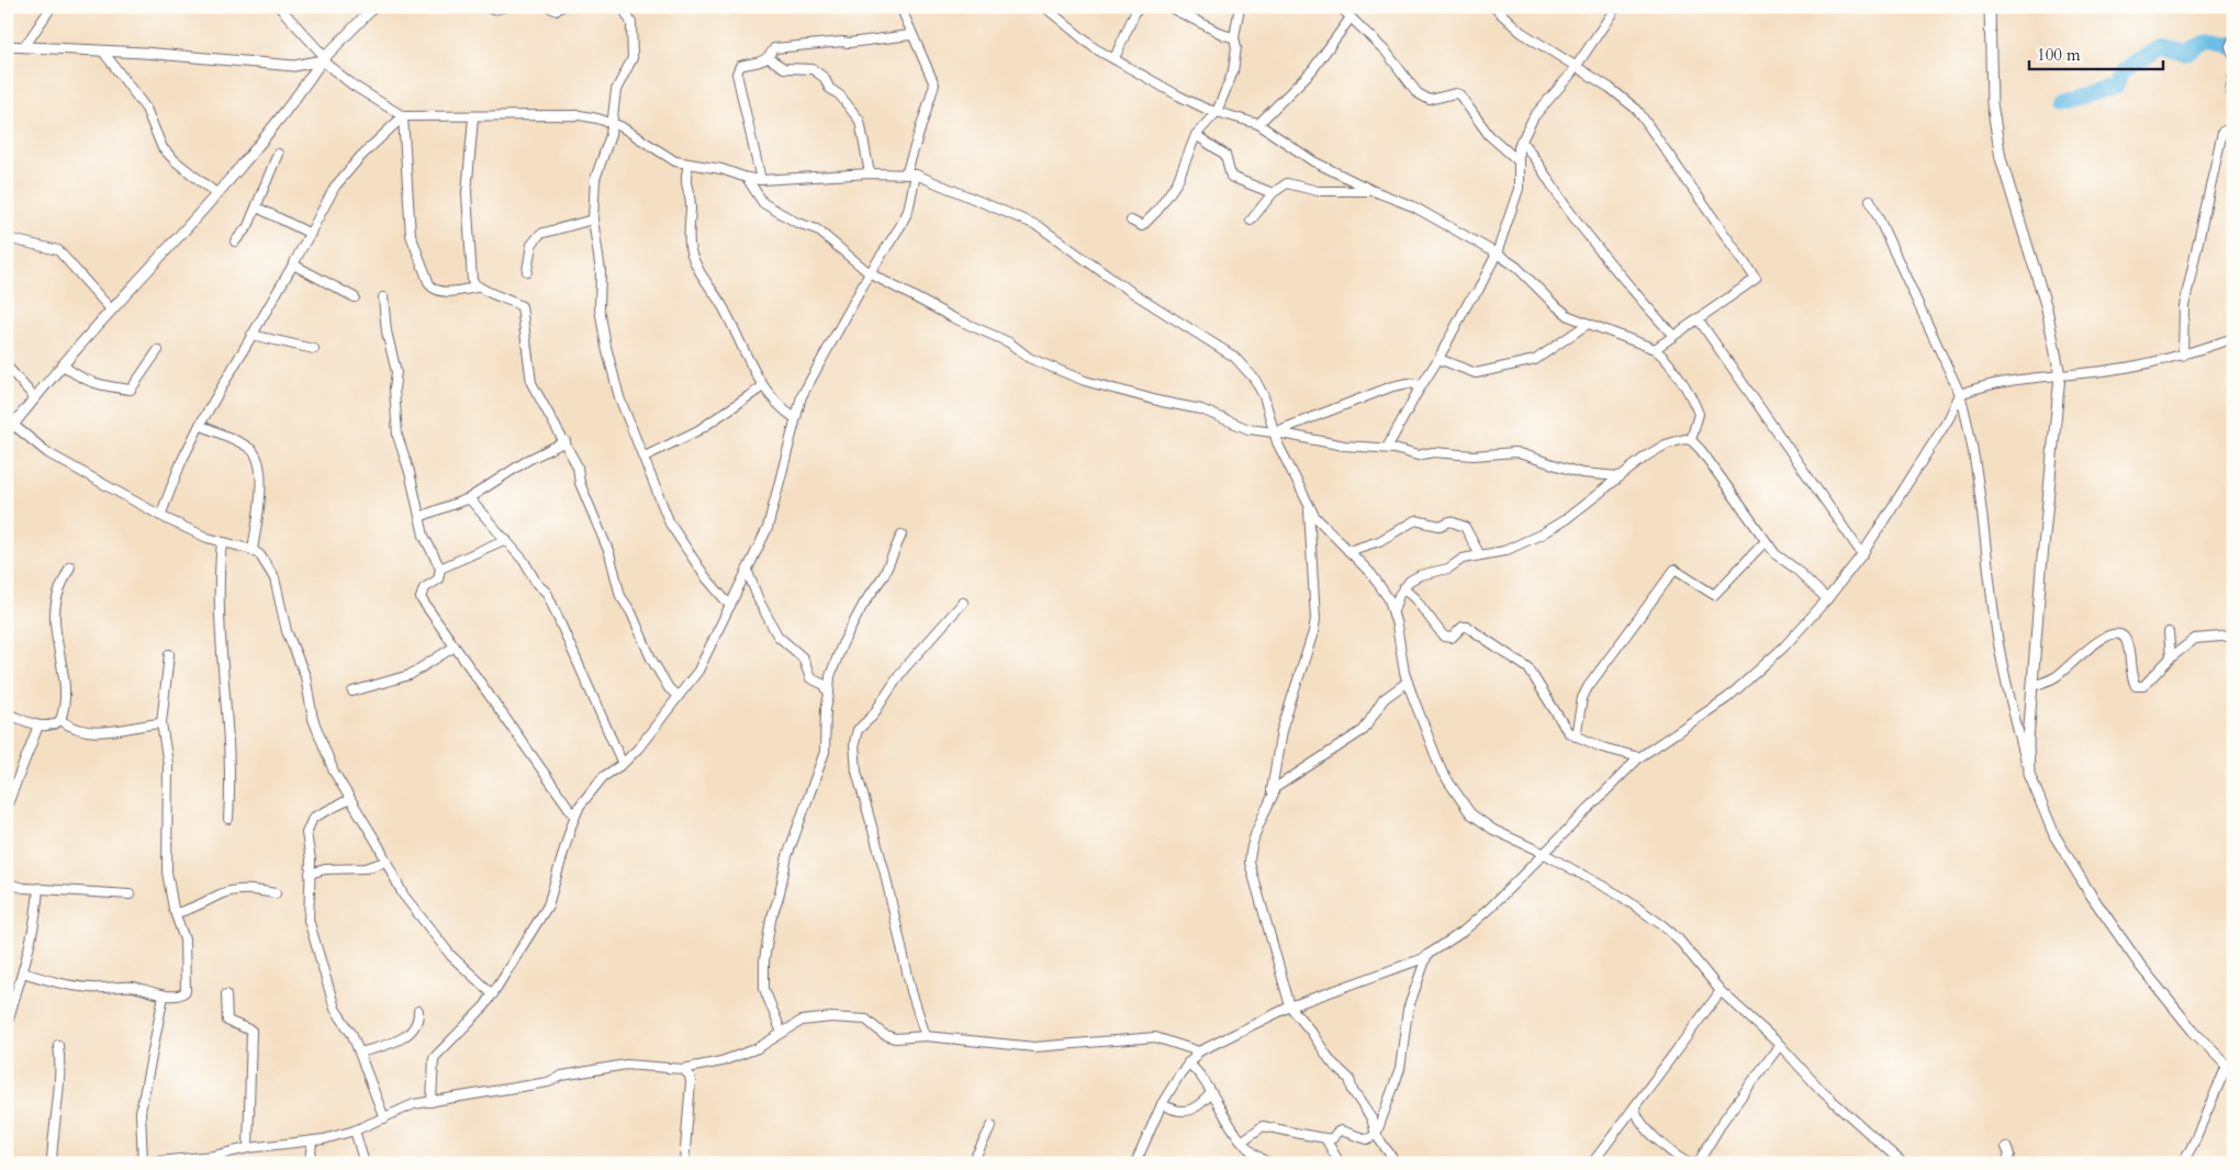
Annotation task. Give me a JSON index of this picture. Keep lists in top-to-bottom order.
{
  "scale_bar": "100 m"
}
